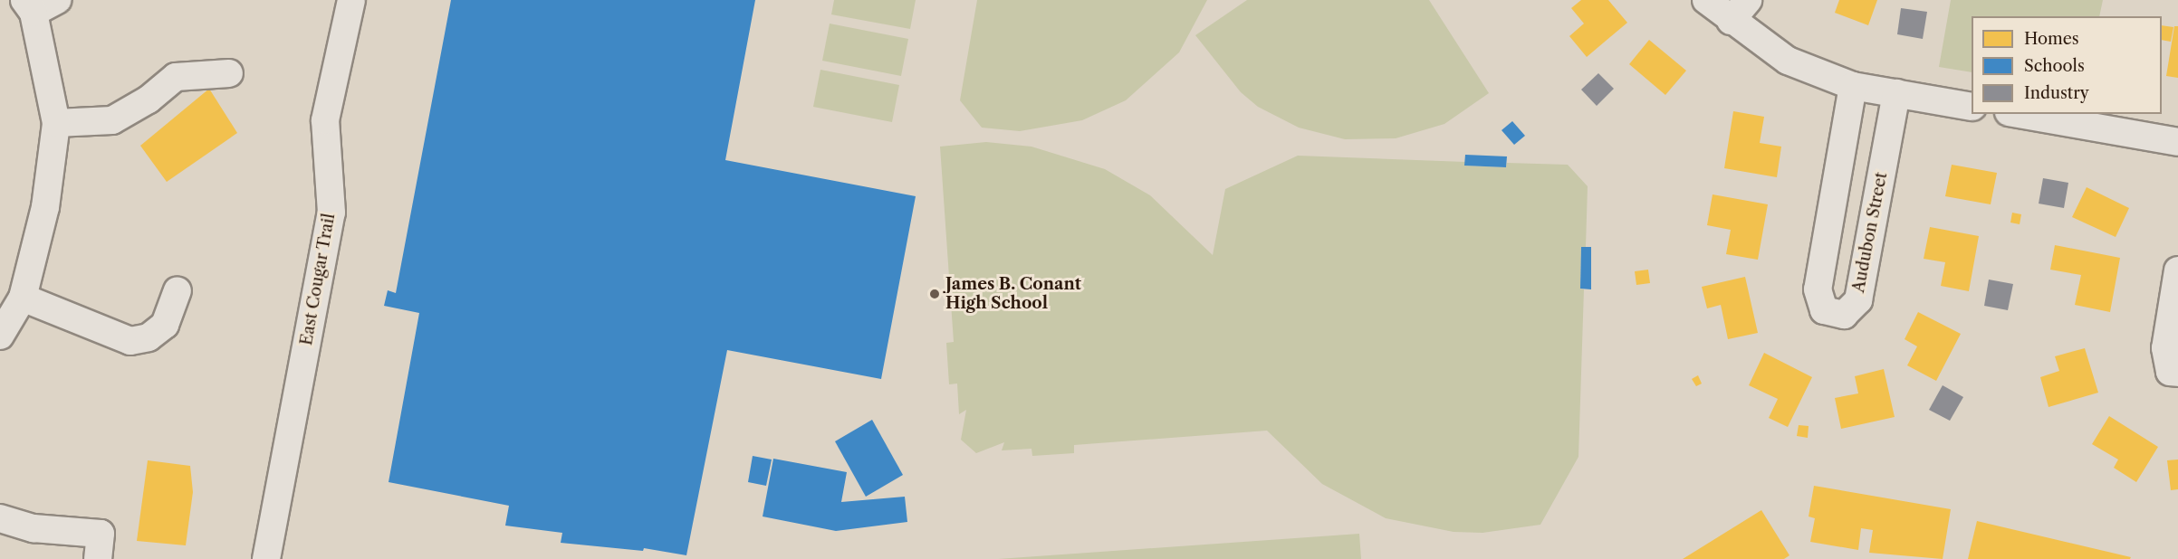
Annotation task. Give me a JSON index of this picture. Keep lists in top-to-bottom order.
{
  "streets": {
    "street": ["Audubon Street", "East Cougar Trail"]
  },
  "places": ["James B. Conant High School"],
  "legend": ["Homes", "Schools", "Industry"]
}
